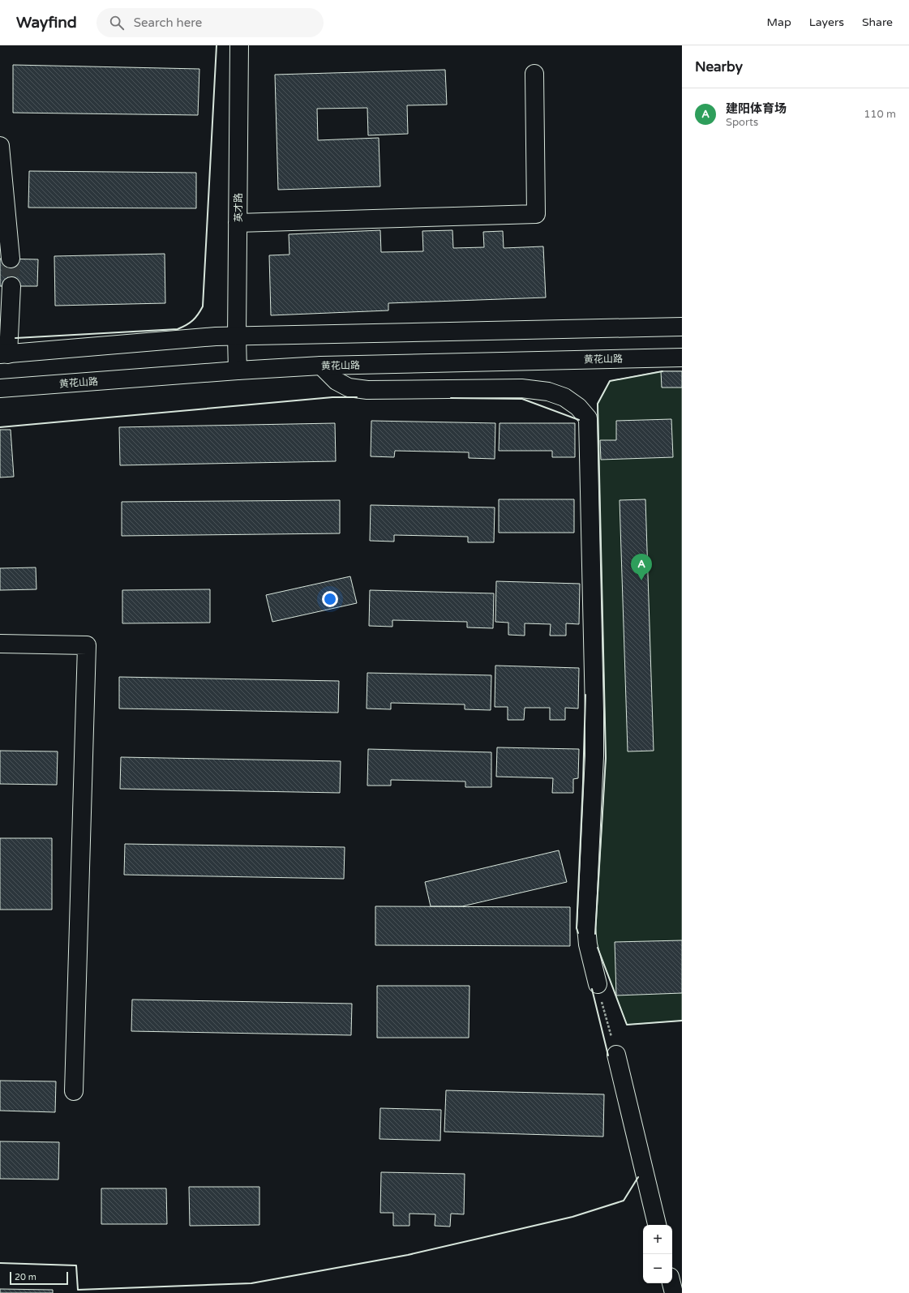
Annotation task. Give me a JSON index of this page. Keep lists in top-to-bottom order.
{
  "streets": {
    "street": ["英才路", "黄花山路"]
  },
  "crossings": [
    ["英才路", "黄花山路"]
  ],
  "scale_bar": "20 m",
  "page": {
    "header": "Wayfind",
    "search": "Search here",
    "nav": ["Map", "Layers", "Share"],
    "heading": "Nearby",
    "list": [
      {
        "mark": "A",
        "name": "建阳体育场",
        "note": "Sports",
        "value": "110 m"
      }
    ],
    "pins": "A",
    "map_buttons": ["+", "−"],
    "scale": "20 m"
  }
}
